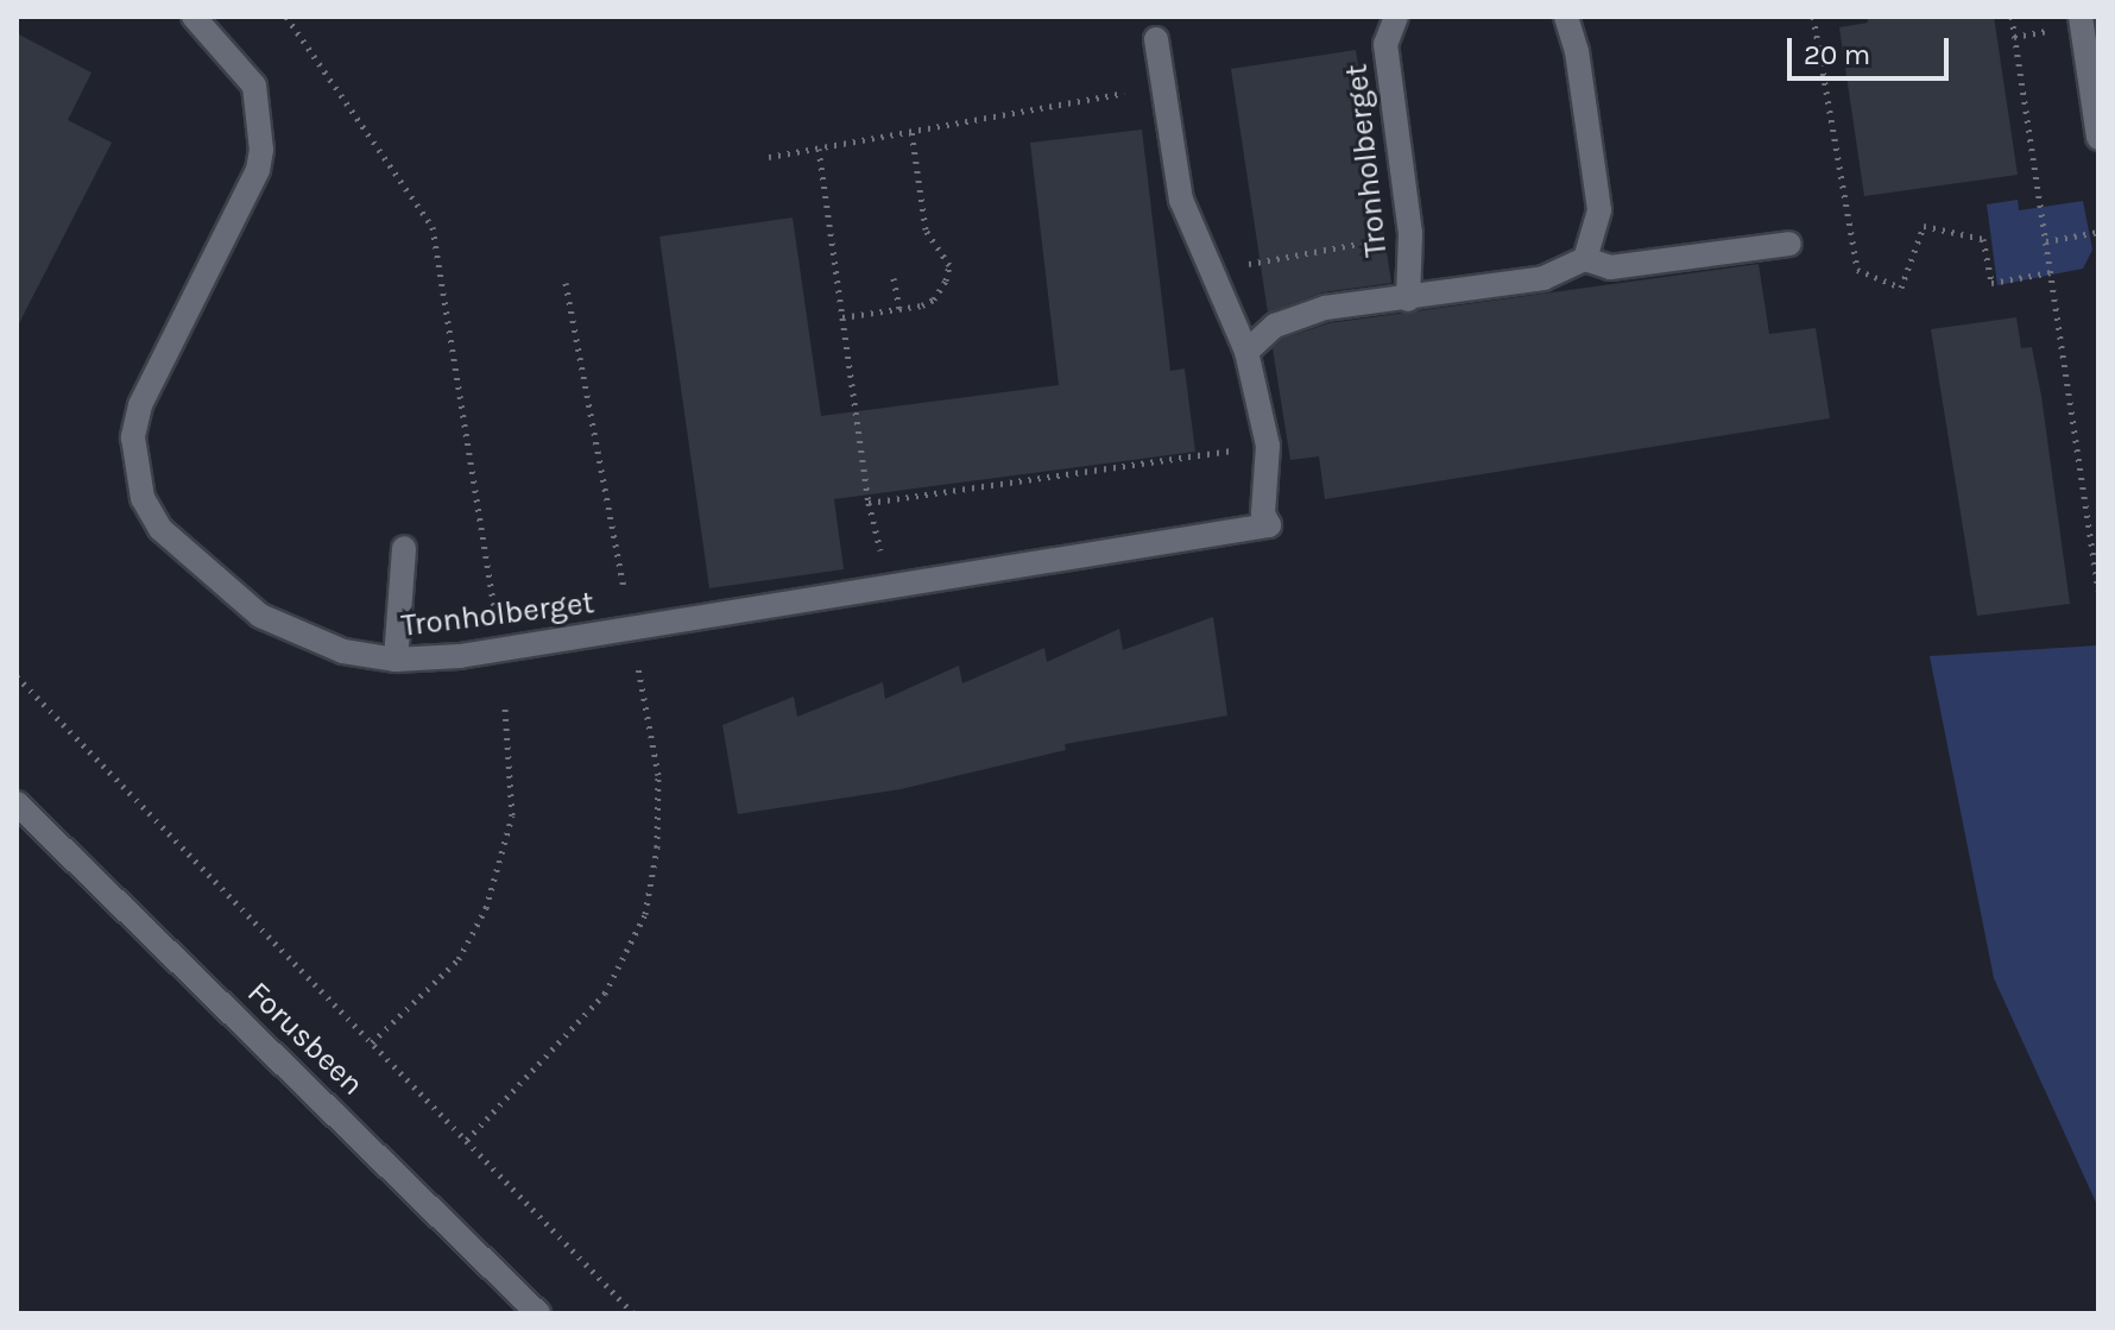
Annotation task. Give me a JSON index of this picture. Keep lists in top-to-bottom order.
{
  "streets": {
    "street": ["Tronholberget", "Forusbeen"]
  },
  "scale_bar": "20 m"
}
